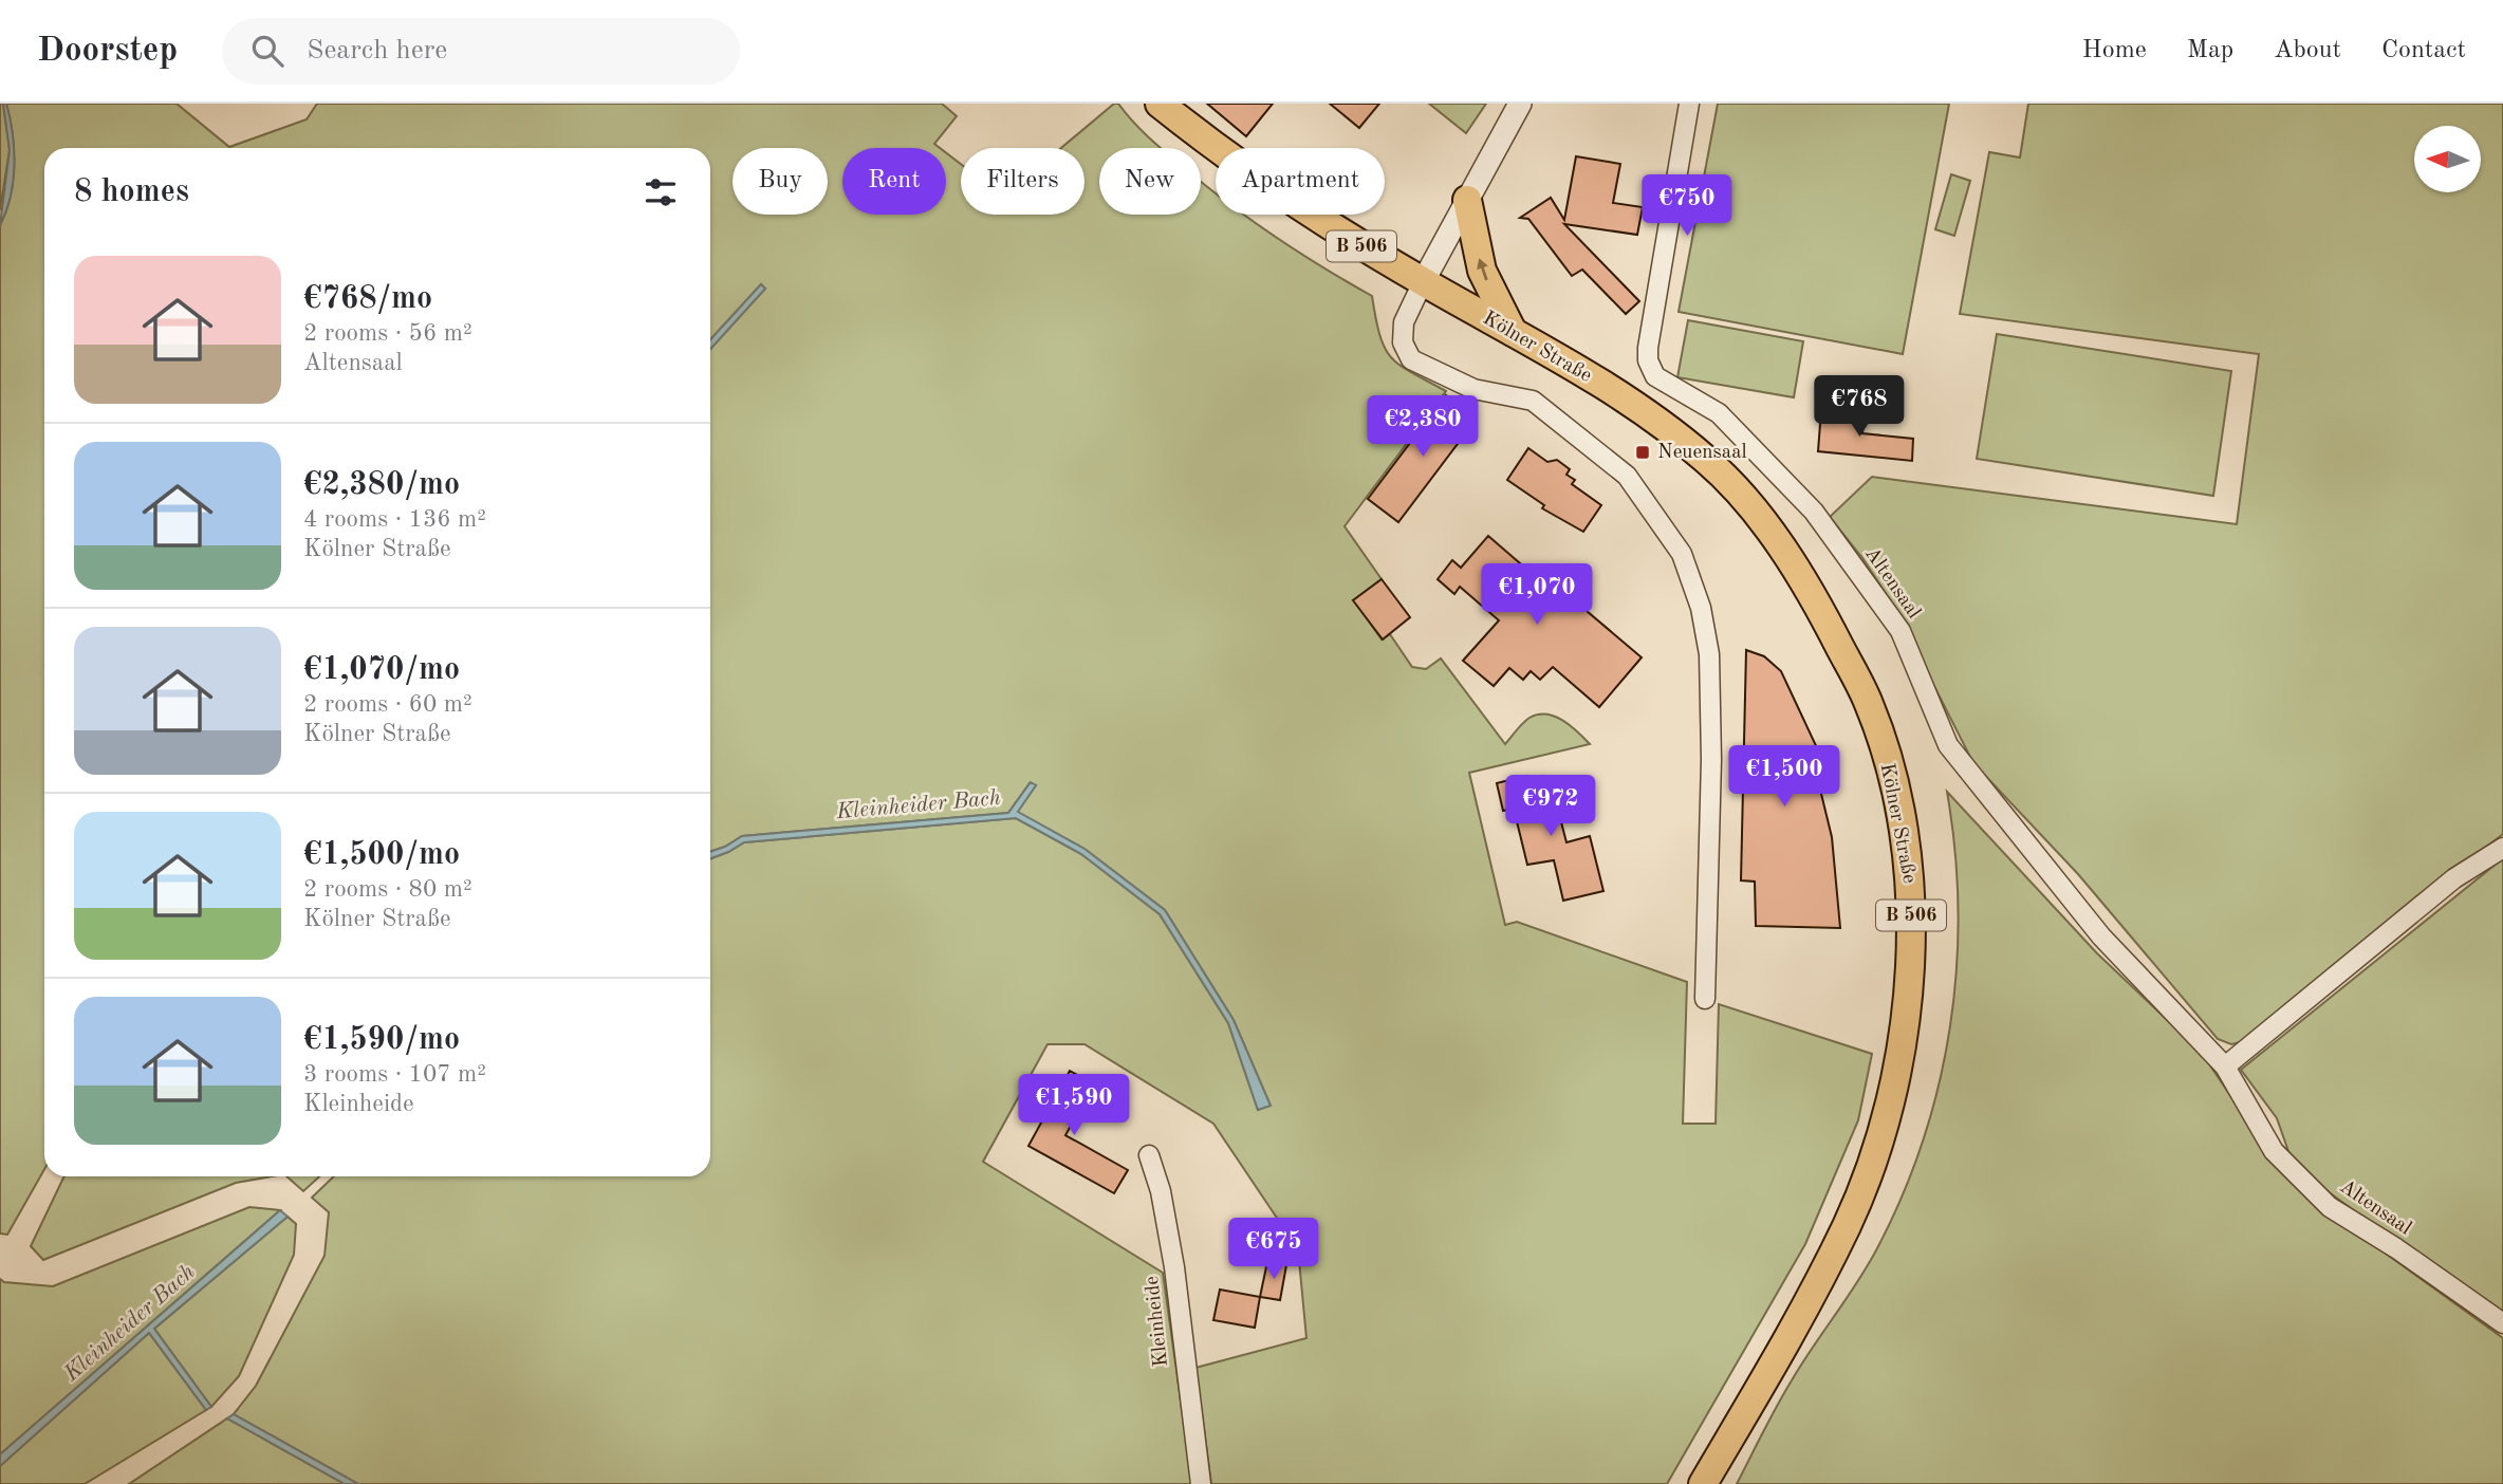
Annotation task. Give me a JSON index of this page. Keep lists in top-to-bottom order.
{
  "streets": {
    "main road": ["B 506", "Kölner Straße"],
    "street": ["Altensaal", "Kleinheide"]
  },
  "water": ["Kleinheider Bach"],
  "places": {
    "transit": ["Neuensaal"]
  },
  "north": "left",
  "page": {
    "header": "Doorstep",
    "search": "Search here",
    "nav": [
      "Home",
      "Map",
      "About",
      "Contact"
    ],
    "chip": [
      "Buy",
      "Rent",
      "Filters",
      "New",
      "Apartment"
    ],
    "heading": "8 homes",
    "price": [
      "€750",
      "€768",
      "€2,380",
      "€1,070",
      "€1,500",
      "€972",
      "€1,590",
      "€675"
    ],
    "list": [
      {
        "name": "€768/mo",
        "note": "2 rooms · 56 m² · Altensaal"
      },
      {
        "name": "€2,380/mo",
        "note": "4 rooms · 136 m² · Kölner Straße"
      },
      {
        "name": "€1,070/mo",
        "note": "2 rooms · 60 m² · Kölner Straße"
      },
      {
        "name": "€1,500/mo",
        "note": "2 rooms · 80 m² · Kölner Straße"
      },
      {
        "name": "€1,590/mo",
        "note": "3 rooms · 107 m² · Kleinheide"
      }
    ]
  }
}
